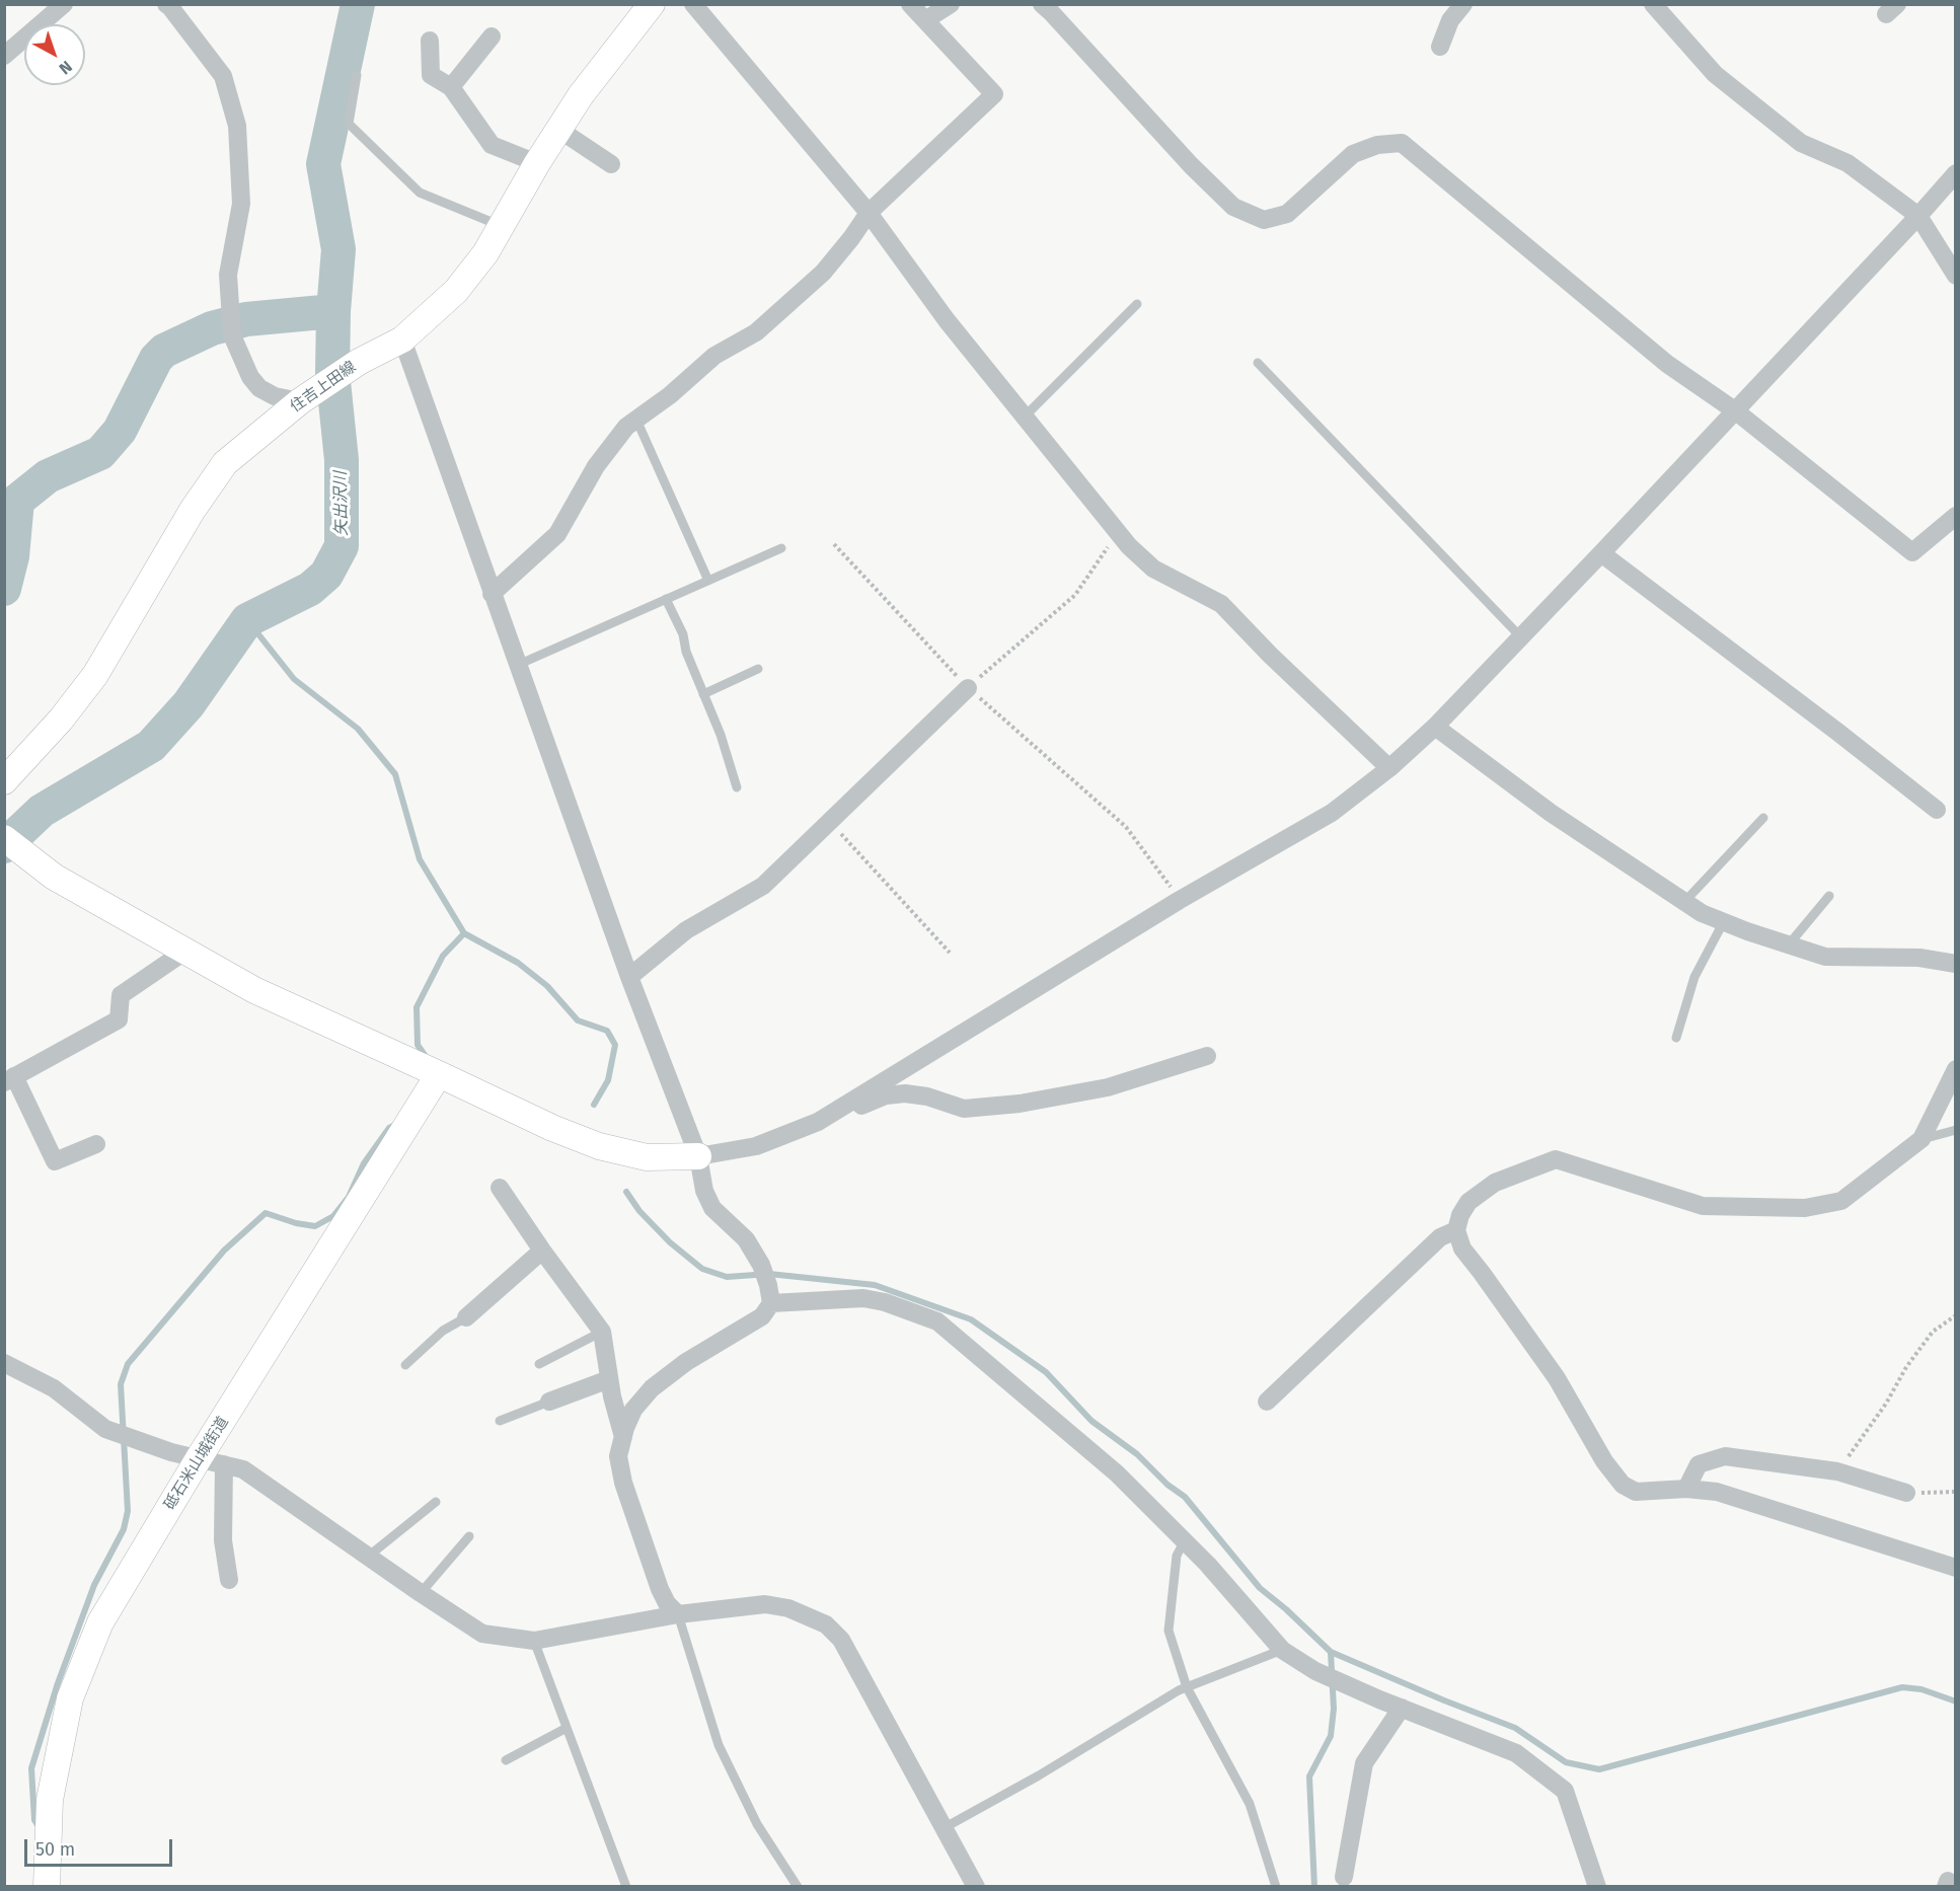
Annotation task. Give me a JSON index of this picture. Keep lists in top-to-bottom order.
{
  "streets": {
    "street": ["住吉上田線", "砥石米山城街道"]
  },
  "water": ["矢出沢川"],
  "scale_bar": "50 m",
  "north": "bottom right"
}
